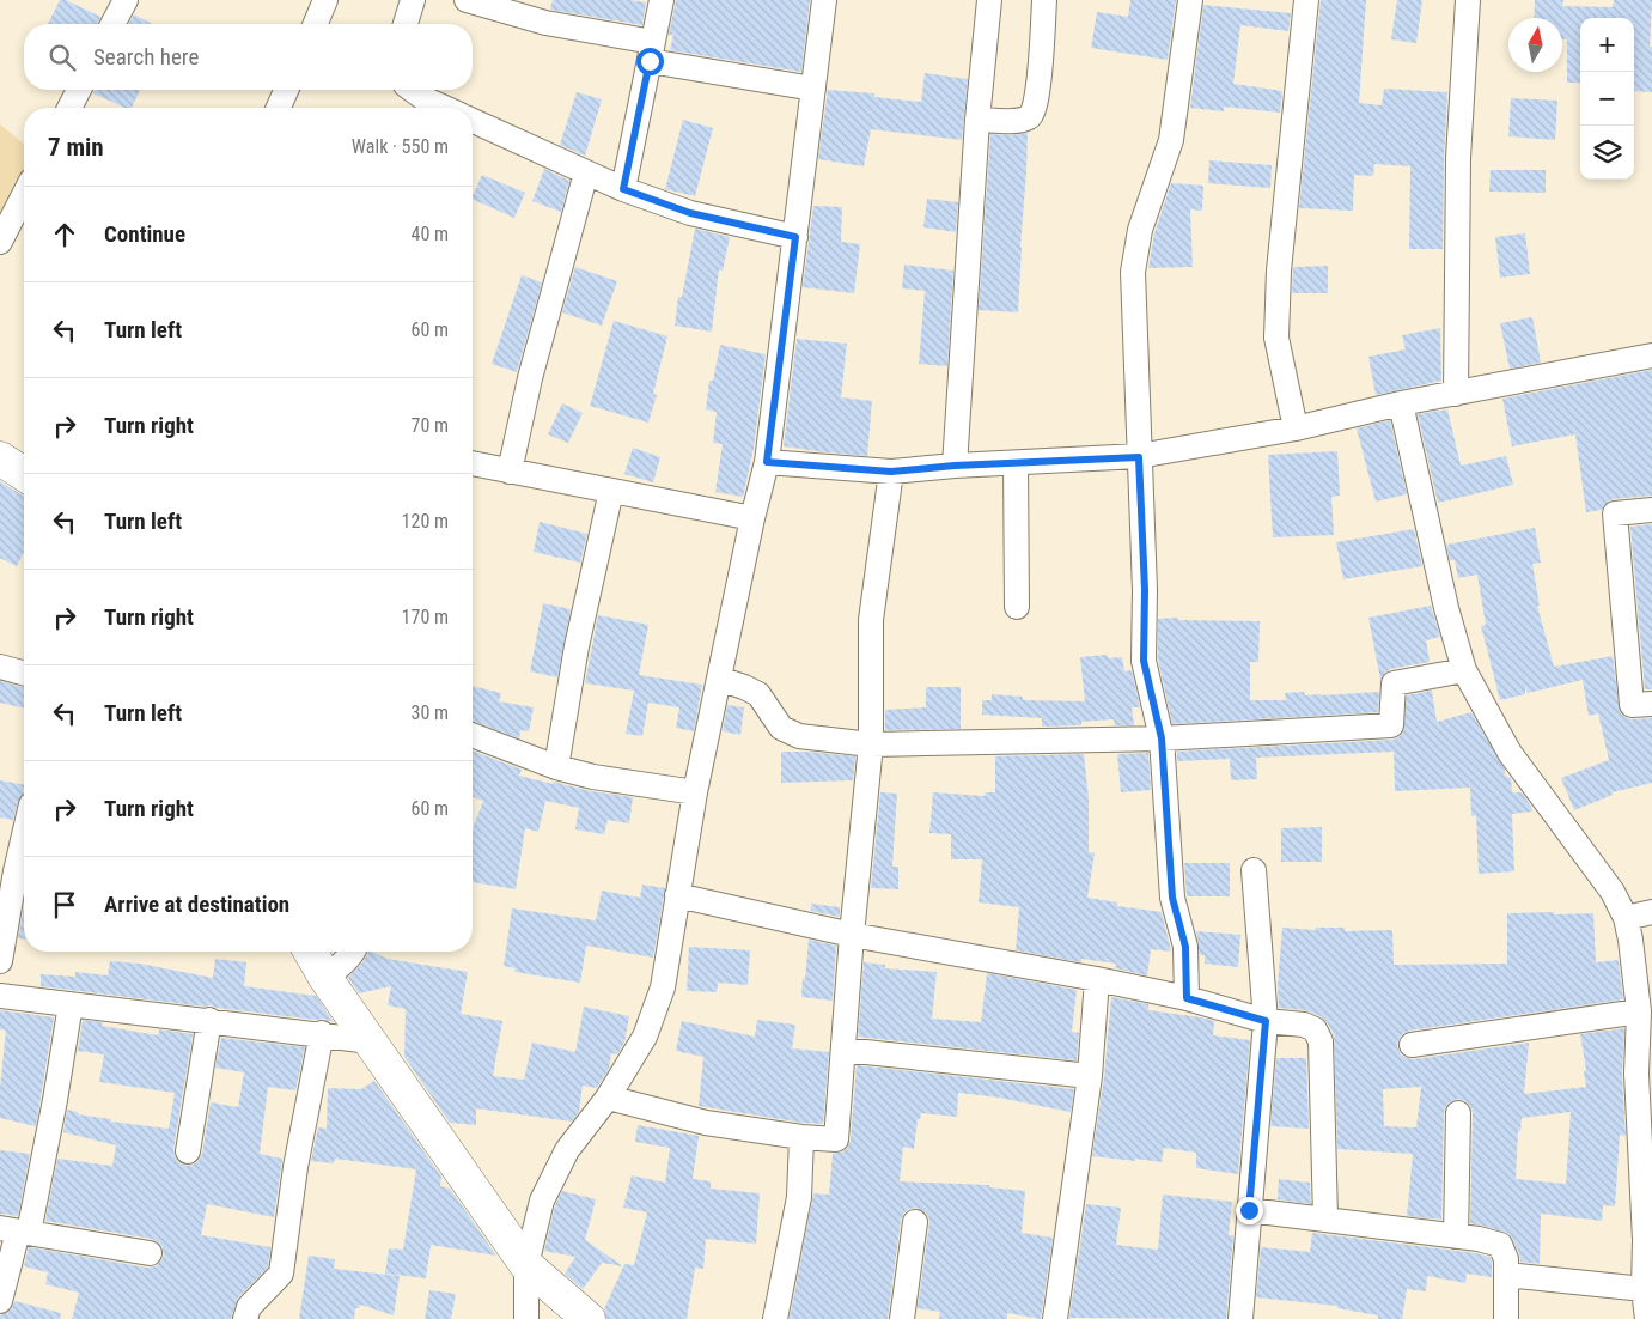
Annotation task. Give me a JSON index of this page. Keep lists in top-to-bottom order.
{
  "north": "top",
  "page": {
    "map_buttons": ["+", "−"],
    "search": "Search here",
    "heading": ["7 min", "Walk · 550 m"],
    "list": [
      ["Continue", "40 m"],
      ["Turn left", "60 m"],
      ["Turn right", "70 m"],
      ["Turn left", "120 m"],
      ["Turn right", "170 m"],
      ["Turn left", "30 m"],
      ["Turn right", "60 m"],
      "Arrive at destination"
    ]
  }
}
